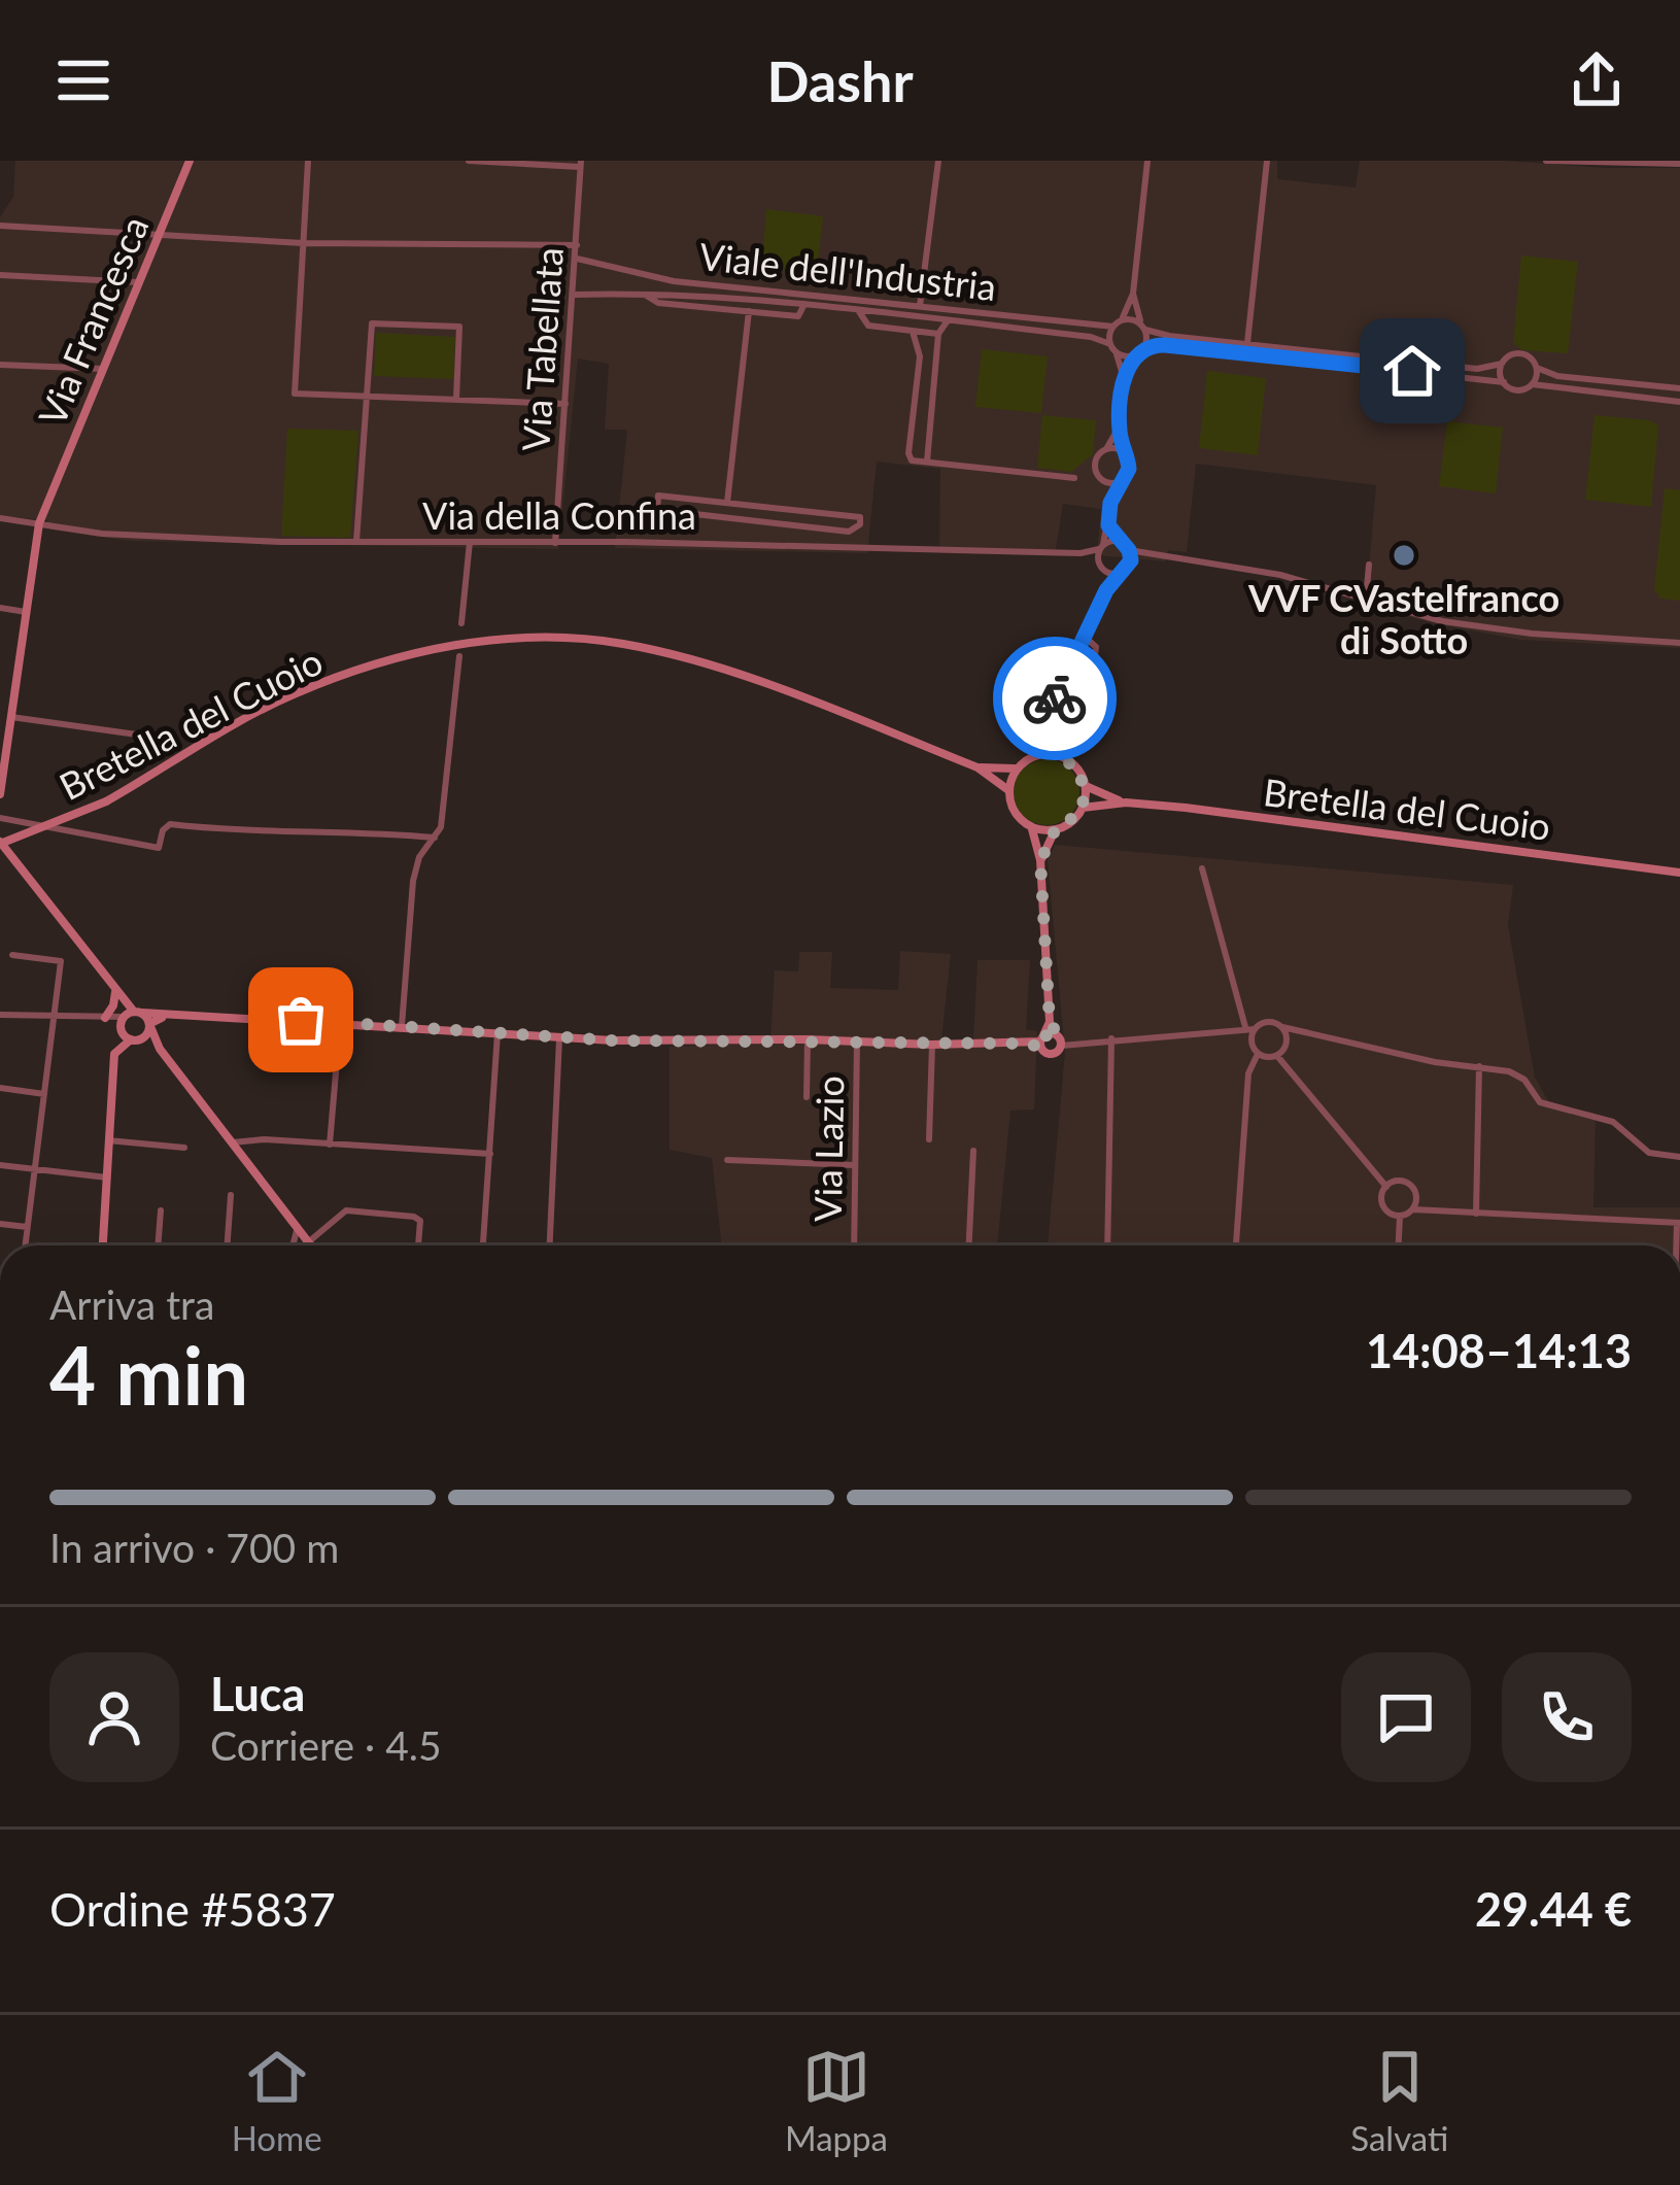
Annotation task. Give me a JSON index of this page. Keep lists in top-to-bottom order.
{
  "streets": {
    "main road": ["Via Francesca", "Bretella del Cuoio"],
    "street": [
      "Viale dell'Industria",
      "Via Tabellata",
      "Via della Confina",
      "Via Lazio"
    ]
  },
  "crossings": [
    ["Viale dell'Industria", "Via Tabellata"],
    ["Via Francesca", "Via della Confina"],
    ["Via Tabellata", "Via della Confina"]
  ],
  "places": ["VVF CVastelfranco di Sotto"],
  "page": {
    "header": "Dashr",
    "heading": ["4 min", "Arriva tra", "14:08–14:13"],
    "panel": [
      "Luca",
      "Corriere · 4.5",
      "Ordine #5837",
      "29.44 €"
    ],
    "bar": "In arrivo · 700 m",
    "tabs": ["Home", "Mappa", "Salvati"]
  }
}
